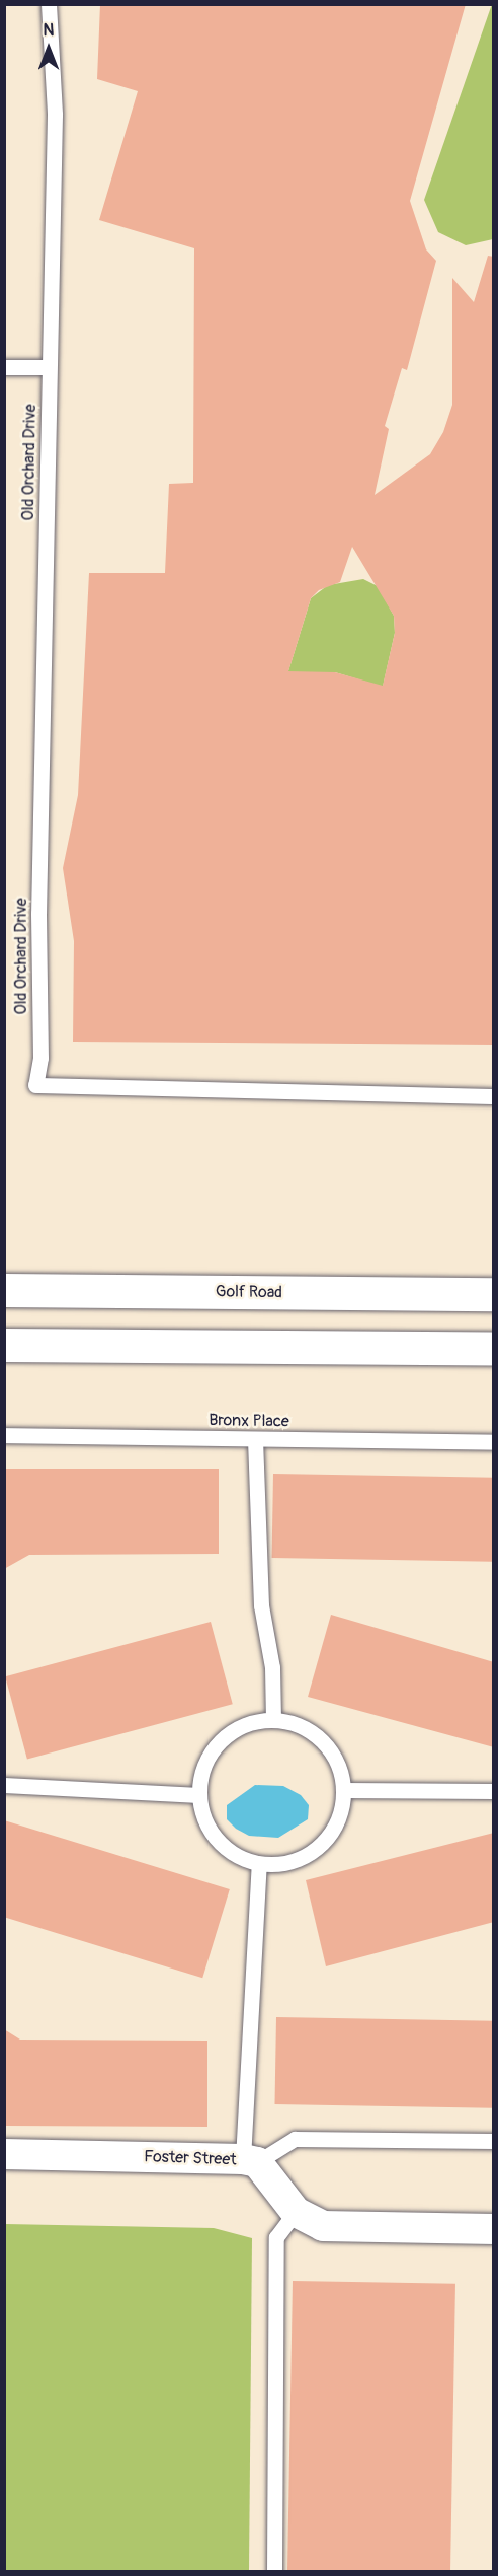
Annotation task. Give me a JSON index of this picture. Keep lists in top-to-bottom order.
{
  "streets": {
    "main road": ["Golf Road"],
    "street": ["Foster Street"],
    "lane": ["Old Orchard Drive", "Bronx Place"]
  },
  "north": "top"
}
